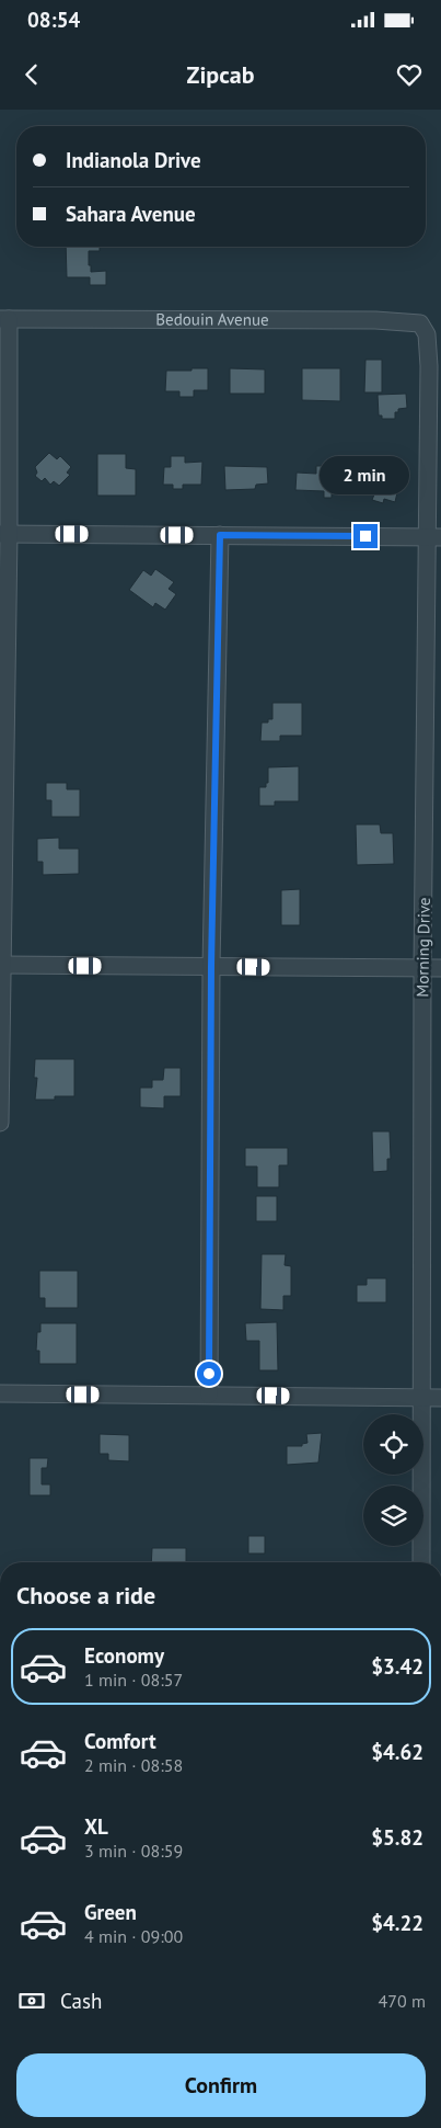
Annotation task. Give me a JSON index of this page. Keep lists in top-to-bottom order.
{
  "streets": {
    "street": ["Bedouin Avenue", "Morning Drive"]
  },
  "crossings": [
    ["Bedouin Avenue", "Morning Drive"]
  ],
  "page": {
    "status": "08:54",
    "header": "Zipcab",
    "banner": ["Indianola Drive", "Sahara Avenue"],
    "bubble": "2 min",
    "heading": "Choose a ride",
    "list": [
      {
        "name": "Economy",
        "note": "1 min · 08:57",
        "value": "$3.42"
      },
      {
        "name": "Comfort",
        "note": "2 min · 08:58",
        "value": "$4.62"
      },
      {
        "name": "XL",
        "note": "3 min · 08:59",
        "value": "$5.82"
      },
      {
        "name": "Green",
        "note": "4 min · 09:00",
        "value": "$4.22"
      }
    ],
    "pay": ["Cash", "470 m"],
    "buttons": "Confirm"
  }
}
